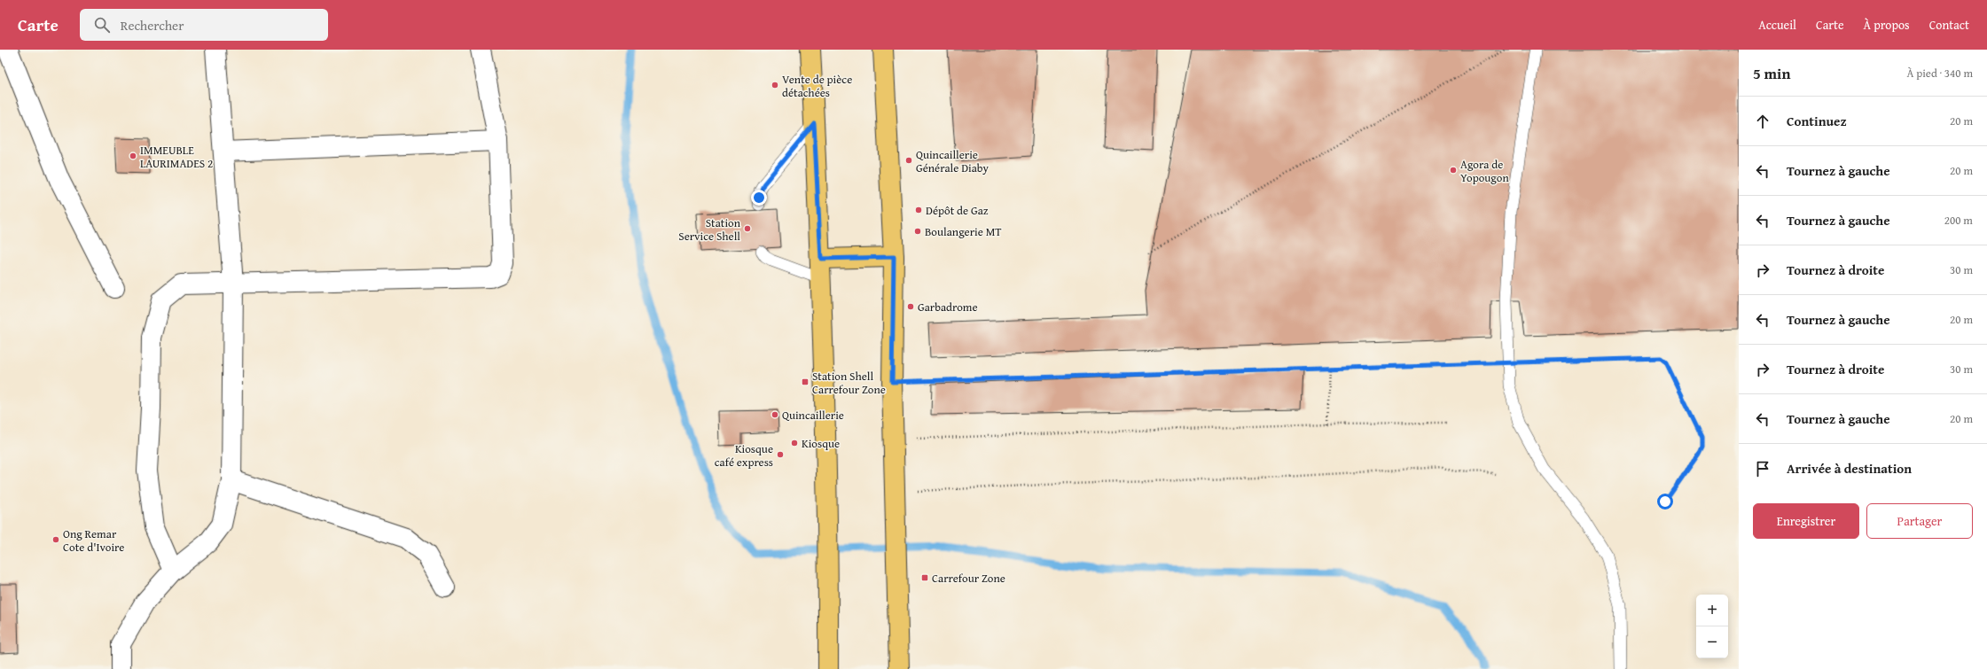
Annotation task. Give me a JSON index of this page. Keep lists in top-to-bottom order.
{
  "places": {
    "other": [
      "Vente de pièce détachées",
      "IMMEUBLE LAURIMADES 2",
      "Quincaillerie Générale Diaby",
      "Agora de Yopougon",
      "Dépôt de Gaz",
      "Station Service Shell",
      "Boulangerie MT",
      "Garbadrome",
      "Quincaillerie",
      "Kiosque",
      "Kiosque café express",
      "Ong Remar Cote d'Ivoire"
    ],
    "transit": ["Station Shell Carrefour Zone", "Carrefour Zone"]
  },
  "page": {
    "header": "Carte",
    "search": "Rechercher",
    "nav": [
      "Accueil",
      "Carte",
      "À propos",
      "Contact"
    ],
    "heading": ["5 min", "À pied · 340 m"],
    "list": [
      ["Continuez", "20 m"],
      ["Tournez à gauche", "20 m"],
      ["Tournez à gauche", "200 m"],
      ["Tournez à droite", "30 m"],
      ["Tournez à gauche", "20 m"],
      ["Tournez à droite", "30 m"],
      ["Tournez à gauche", "20 m"],
      "Arrivée à destination"
    ],
    "buttons": ["Enregistrer", "Partager"],
    "map_buttons": ["+", "−"]
  }
}
